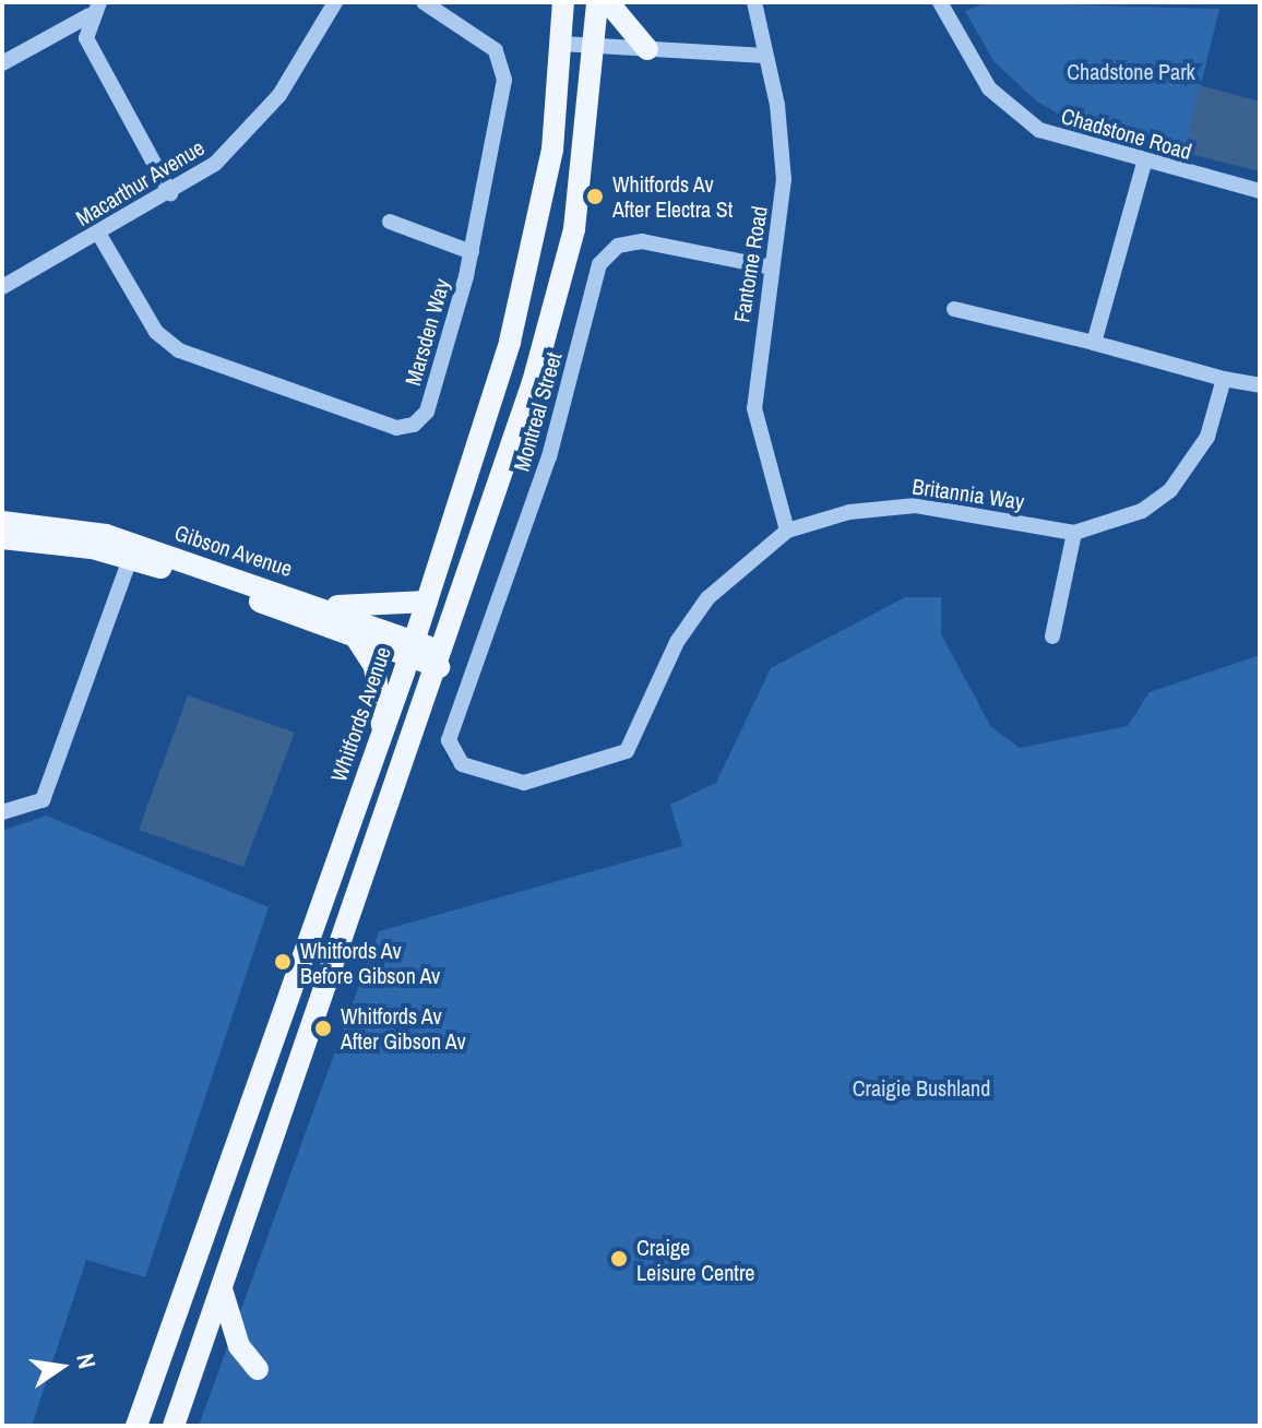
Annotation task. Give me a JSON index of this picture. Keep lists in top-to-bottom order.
{
  "streets": {
    "main road": ["Gibson Avenue", "Whitfords Avenue"],
    "street": [
      "Chadstone Road",
      "Macarthur Avenue",
      "Fantome Road",
      "Marsden Way",
      "Montreal Street",
      "Britannia Way"
    ]
  },
  "crossings": [
    ["Macarthur Avenue", "Marsden Way"],
    ["Fantome Road", "Montreal Street"],
    ["Fantome Road", "Britannia Way"],
    ["Montreal Street", "Britannia Way"],
    ["Gibson Avenue", "Whitfords Avenue"]
  ],
  "parks": ["Chadstone Park", "Craigie Bushland"],
  "places": [
    "Whitfords Av After Electra St",
    "Whitfords Av Before Gibson Av",
    "Whitfords Av After Gibson Av",
    "Craige Leisure Centre"
  ],
  "north": "right"
}
